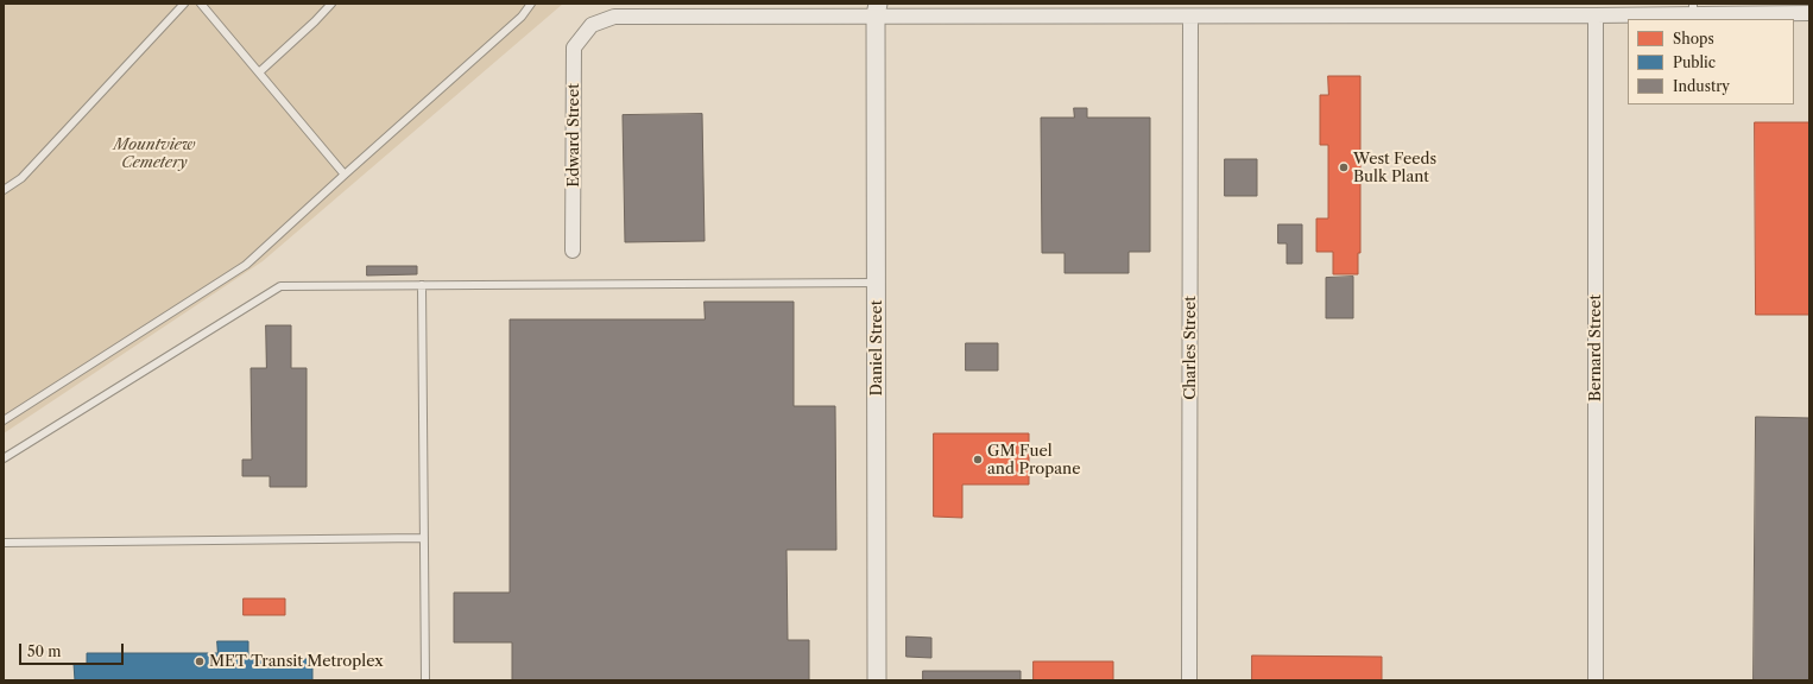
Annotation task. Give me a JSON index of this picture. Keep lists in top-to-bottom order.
{
  "streets": {
    "street": [
      "Edward Street",
      "Daniel Street",
      "Charles Street",
      "Bernard Street"
    ]
  },
  "crossings": [
    ["Edward Street", "Daniel Street"]
  ],
  "parks": ["Mountview Cemetery"],
  "places": ["West Feeds Bulk Plant", "GM Fuel and Propane", "MET Transit Metroplex"],
  "legend": ["Shops", "Public", "Industry"],
  "scale_bar": "50 m"
}
